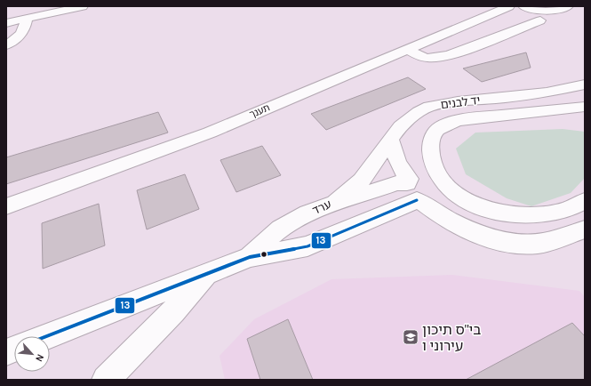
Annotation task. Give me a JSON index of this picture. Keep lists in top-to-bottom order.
{
  "streets": {
    "street": ["יד לבנים", "תענך", "ערד"]
  },
  "crossings": [
    ["יד לבנים", "ערד"]
  ],
  "places": {
    "school or university": ["בי\"ס תיכון עירוני ו"]
  },
  "lines": ["transit line 13"],
  "north": "bottom right"
}
